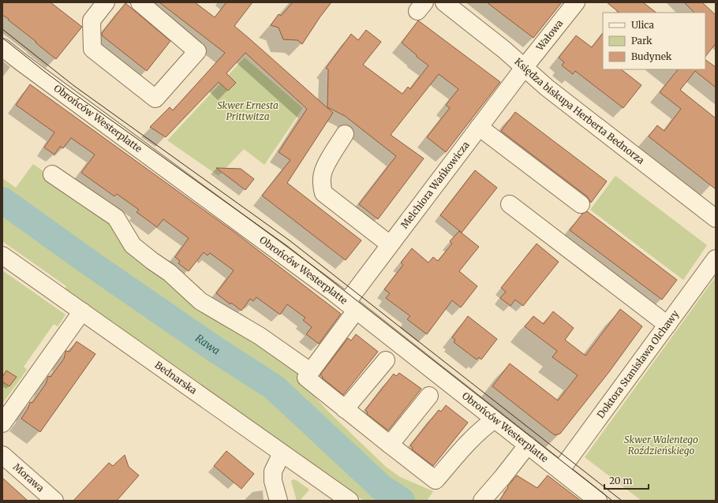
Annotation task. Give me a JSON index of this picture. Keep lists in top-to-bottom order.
{
  "streets": {
    "street": [
      "Wałowa",
      "Księdza biskupa Herberta Bednorza",
      "Obrońców Westerplatte",
      "Melchiora Wańkowicza",
      "Doktora Stanisława Olchawy",
      "Bednarska",
      "Morawa"
    ]
  },
  "crossings": [
    ["Wałowa", "Księdza biskupa Herberta Bednorza"],
    ["Wałowa", "Melchiora Wańkowicza"],
    ["Księdza biskupa Herberta Bednorza", "Melchiora Wańkowicza"],
    ["Obrońców Westerplatte", "Melchiora Wańkowicza"],
    ["Obrońców Westerplatte", "Doktora Stanisława Olchawy"]
  ],
  "water": ["Rawa"],
  "parks": ["Skwer Ernesta Prittwitza", "Skwer Walentego Roździeńskiego"],
  "legend": ["Ulica", "Park", "Budynek"],
  "scale_bar": "20 m"
}
